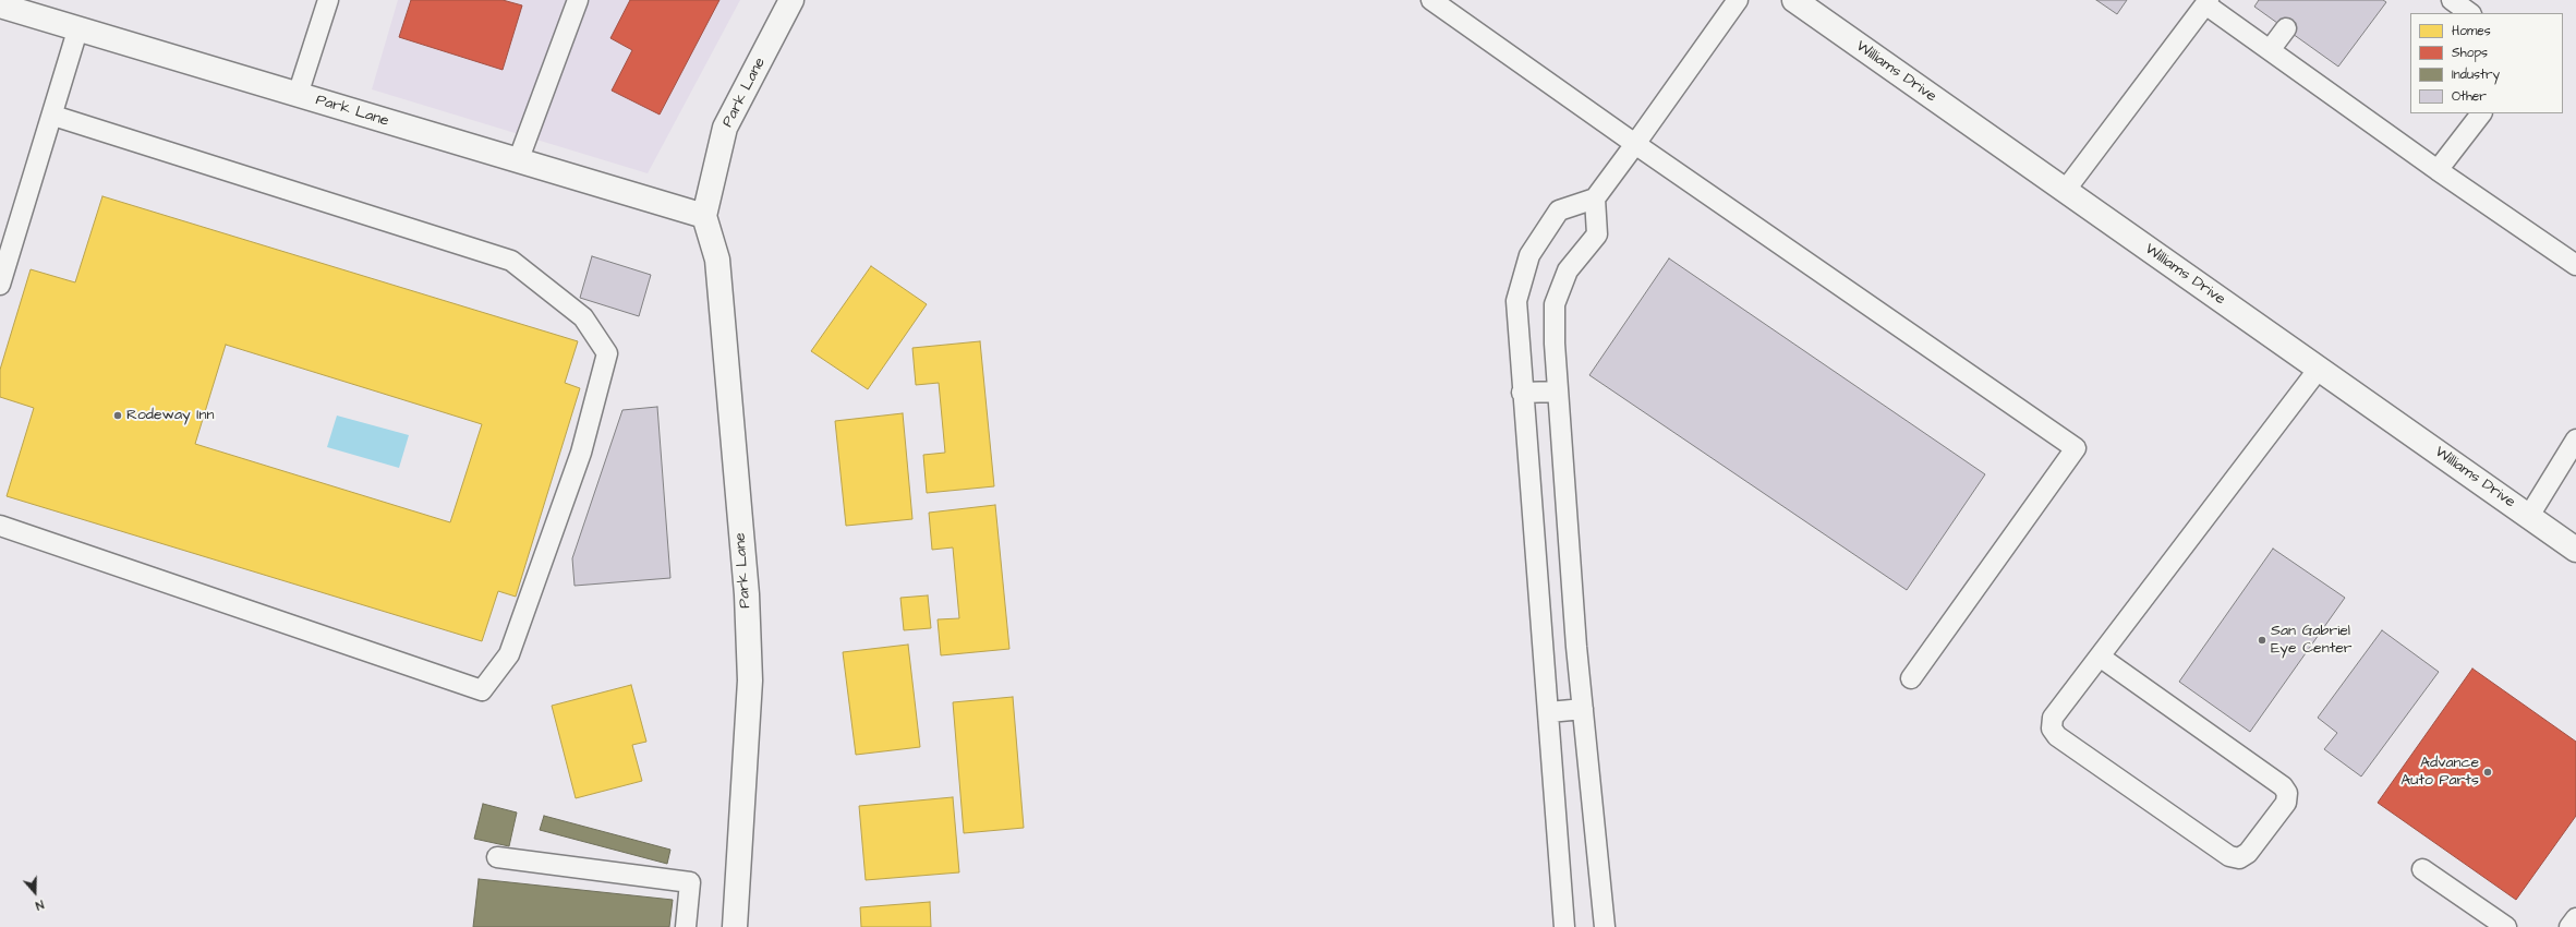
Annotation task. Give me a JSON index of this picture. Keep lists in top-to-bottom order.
{
  "streets": {
    "street": ["Williams Drive", "Park Lane"]
  },
  "places": ["Rodeway Inn", "San Gabriel Eye Center", "Advance Auto Parts"],
  "legend": [
    "Homes",
    "Shops",
    "Industry",
    "Other"
  ],
  "north": "bottom"
}
